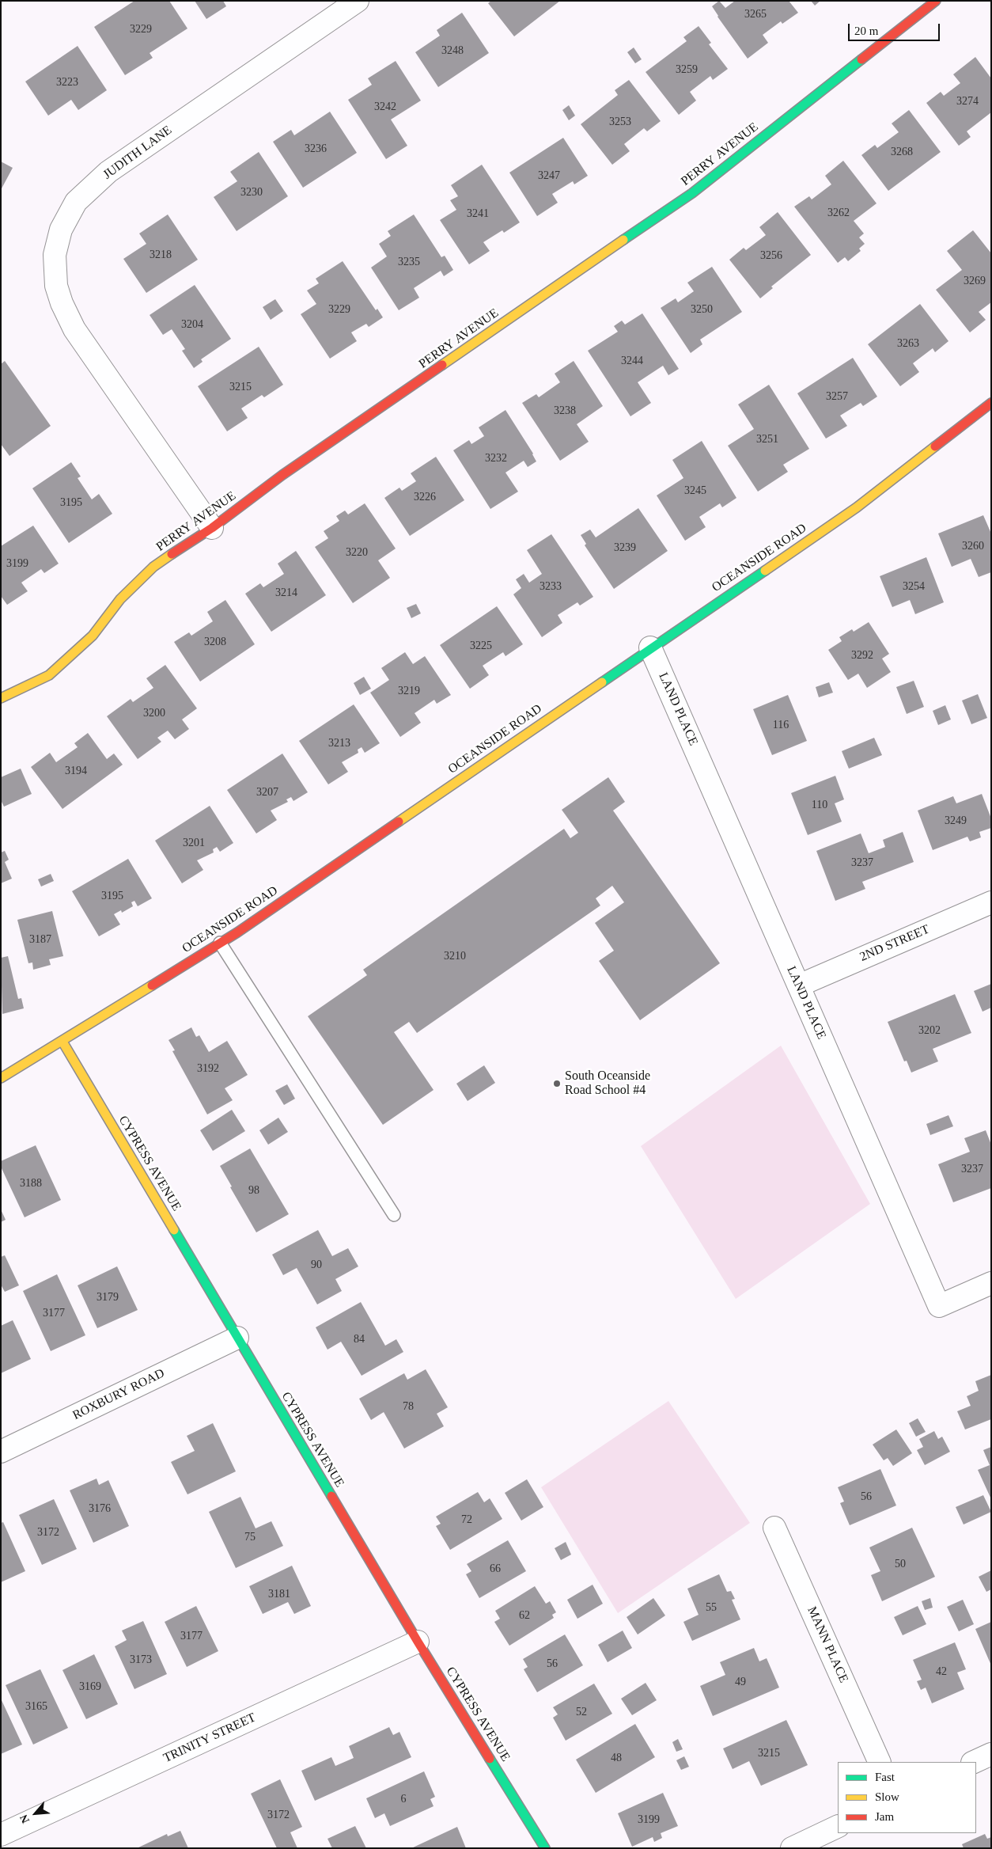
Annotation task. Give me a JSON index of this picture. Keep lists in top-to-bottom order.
{
  "streets": {
    "street": [
      "JUDITH LANE",
      "PERRY AVENUE",
      "OCEANSIDE ROAD",
      "LAND PLACE",
      "2ND STREET",
      "CYPRESS AVENUE",
      "ROXBURY ROAD",
      "MANN PLACE",
      "TRINITY STREET"
    ]
  },
  "crossings": [
    ["JUDITH LANE", "PERRY AVENUE"],
    ["OCEANSIDE ROAD", "LAND PLACE"],
    ["OCEANSIDE ROAD", "CYPRESS AVENUE"],
    ["LAND PLACE", "2ND STREET"],
    ["CYPRESS AVENUE", "ROXBURY ROAD"],
    ["CYPRESS AVENUE", "TRINITY STREET"]
  ],
  "places": ["South Oceanside Road School #4"],
  "house_numbers": [
    "3265",
    "3229",
    "3248",
    "3259",
    "3223",
    "3274",
    "3242",
    "3253",
    "3236",
    "3268",
    "3247",
    "3230",
    "3262",
    "3241",
    "3218",
    "3256",
    "3235",
    "3269",
    "3229",
    "3250",
    "3204",
    "3263",
    "3244",
    "3215",
    "3257",
    "3238",
    "3251",
    "3232",
    "3245",
    "3226",
    "3195",
    "3260",
    "3239",
    "3220",
    "3199",
    "3233",
    "3254",
    "3214",
    "3208",
    "3225",
    "3292",
    "3219",
    "3200",
    "116",
    "3213",
    "3194",
    "3207",
    "110",
    "3249",
    "3201",
    "3237",
    "3195",
    "3187",
    "3210",
    "3202",
    "3192",
    "3237",
    "3188",
    "98",
    "90",
    "3179",
    "3177",
    "84",
    "78",
    "56",
    "3176",
    "72",
    "3172",
    "75",
    "50",
    "66",
    "3181",
    "55",
    "62",
    "3177",
    "3173",
    "56",
    "42",
    "49",
    "3169",
    "3165",
    "52",
    "3215",
    "48",
    "6",
    "3172",
    "3199"
  ],
  "legend": ["Fast", "Slow", "Jam"],
  "scale_bar": "20 m",
  "north": "bottom left"
}
